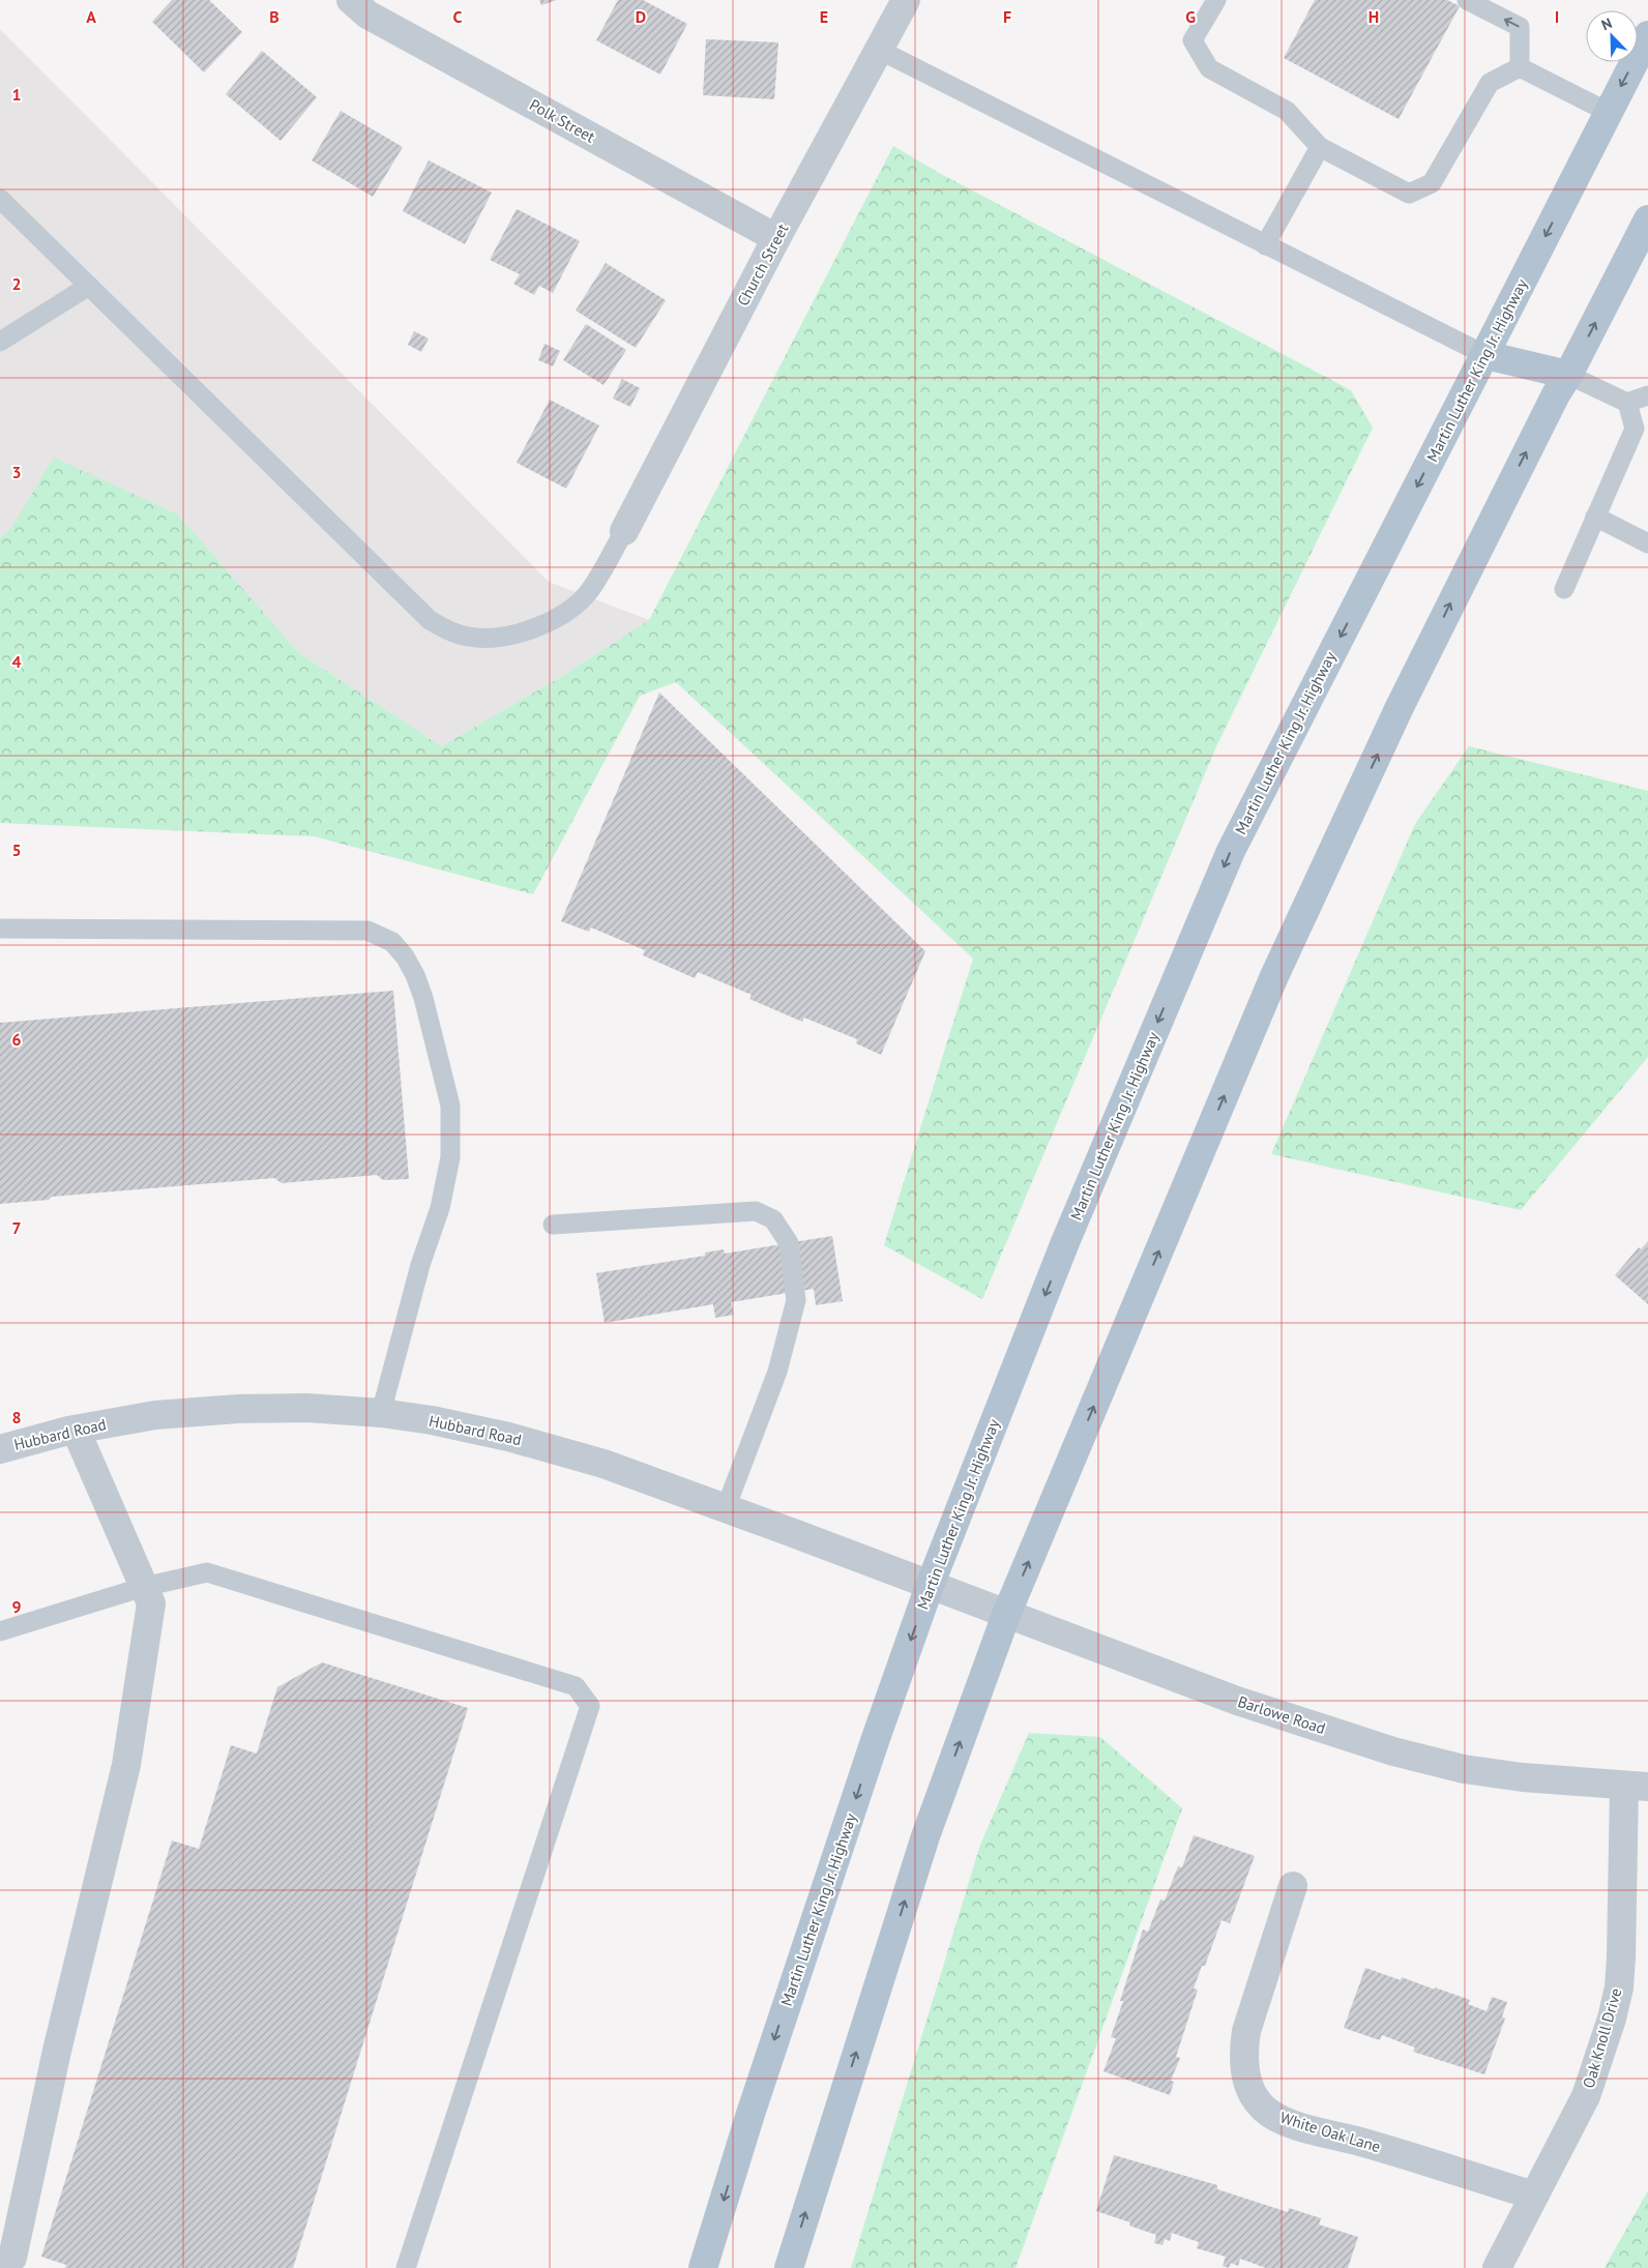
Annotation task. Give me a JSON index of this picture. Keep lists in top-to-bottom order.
{
  "streets": {
    "main road": ["Martin Luther King Jr. Highway"],
    "street": [
      "Polk Street",
      "Church Street",
      "Hubbard Road",
      "Barlowe Road",
      "Oak Knoll Drive",
      "White Oak Lane"
    ]
  },
  "crossings": [
    ["Polk Street", "Church Street"],
    ["Martin Luther King Jr. Highway", "Hubbard Road"],
    ["Martin Luther King Jr. Highway", "Barlowe Road"],
    ["Hubbard Road", "Barlowe Road"],
    ["Barlowe Road", "Oak Knoll Drive"],
    ["Oak Knoll Drive", "White Oak Lane"]
  ],
  "north": "top left",
  "grid": {
    "columns": [
      "A",
      "B",
      "C",
      "D",
      "E",
      "F",
      "G",
      "H",
      "I"
    ],
    "rows": [
      "1",
      "2",
      "3",
      "4",
      "5",
      "6",
      "7",
      "8",
      "9"
    ]
  }
}
